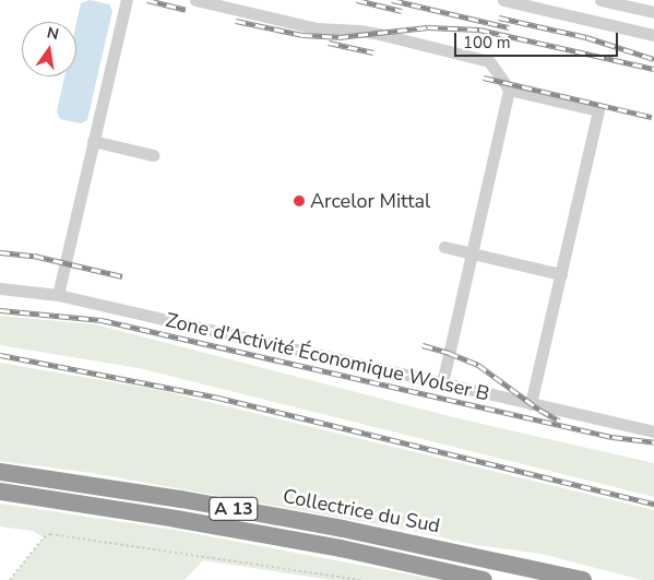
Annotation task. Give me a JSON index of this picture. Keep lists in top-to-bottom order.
{
  "streets": {
    "highway": ["A 13", "Collectrice du Sud"],
    "lane": ["Zone d'Activité Économique Wolser B"]
  },
  "places": ["Arcelor Mittal"],
  "scale_bar": "100 m",
  "north": "top"
}
